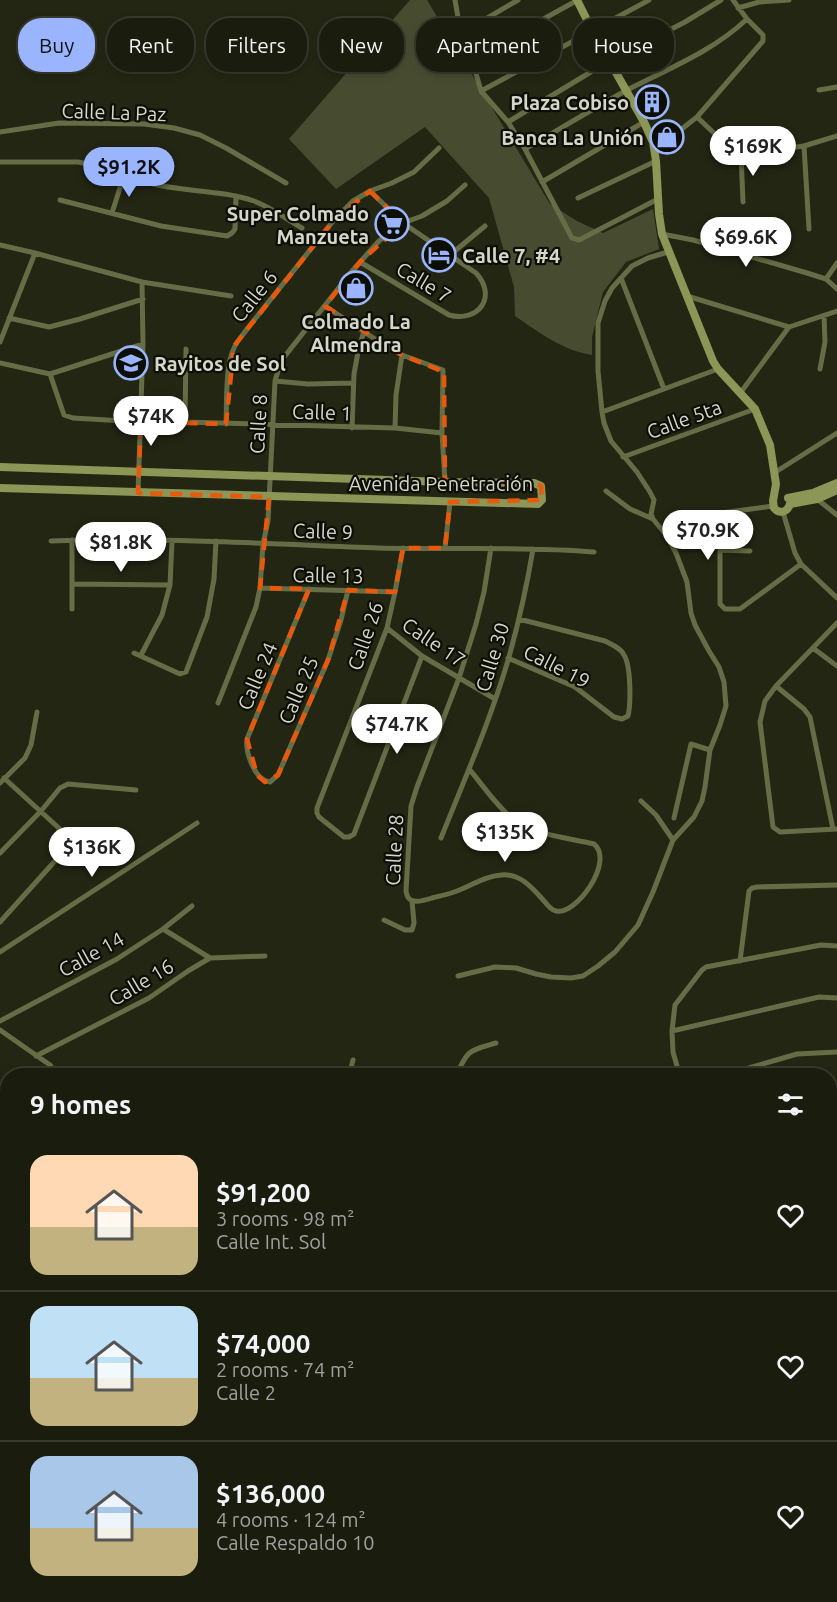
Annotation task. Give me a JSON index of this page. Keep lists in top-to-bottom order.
{
  "streets": {
    "street": [
      "Calle La Paz",
      "Calle 7",
      "Calle 6",
      "Calle 1",
      "Calle 5ta",
      "Calle 8",
      "Avenida Penetración",
      "Calle 9",
      "Calle 13",
      "Calle 26",
      "Calle 17",
      "Calle 30",
      "Calle 19",
      "Calle 24",
      "Calle 25",
      "Calle 28",
      "Calle 14",
      "Calle 16"
    ]
  },
  "crossings": [
    ["Calle 7", "Calle 6"],
    ["Calle 7", "Calle 8"],
    ["Calle 6", "Calle 1"],
    ["Calle 1", "Calle 8"],
    ["Calle 8", "Avenida Penetración"],
    ["Calle 8", "Calle 9"],
    ["Calle 8", "Calle 13"],
    ["Calle 9", "Calle 26"],
    ["Calle 9", "Calle 30"],
    ["Calle 9", "Calle 28"],
    ["Calle 13", "Calle 26"],
    ["Calle 13", "Calle 24"],
    ["Calle 13", "Calle 25"],
    ["Calle 26", "Calle 17"],
    ["Calle 17", "Calle 30"],
    ["Calle 17", "Calle 28"],
    ["Calle 30", "Calle 19"],
    ["Calle 30", "Calle 28"],
    ["Calle 24", "Calle 25"]
  ],
  "places": {
    "building": ["Plaza Cobiso"],
    "shop": ["Banca La Unión", "Colmado La Almendra"],
    "supermarket": ["Super Colmado Manzueta"],
    "hotel": ["Calle 7, #4"],
    "school or university": ["Rayitos de Sol"]
  },
  "page": {
    "chip": [
      "Buy",
      "Rent",
      "Filters",
      "New",
      "Apartment",
      "House"
    ],
    "price": [
      "$169K",
      "$91.2K",
      "$69.6K",
      "$74K",
      "$70.9K",
      "$81.8K",
      "$74.7K",
      "$135K",
      "$136K"
    ],
    "heading": "9 homes",
    "list": [
      {
        "name": "$91,200",
        "note": "3 rooms · 98 m² · Calle Int. Sol"
      },
      {
        "name": "$74,000",
        "note": "2 rooms · 74 m² · Calle 2"
      },
      {
        "name": "$136,000",
        "note": "4 rooms · 124 m² · Calle Respaldo 10"
      }
    ]
  }
}
